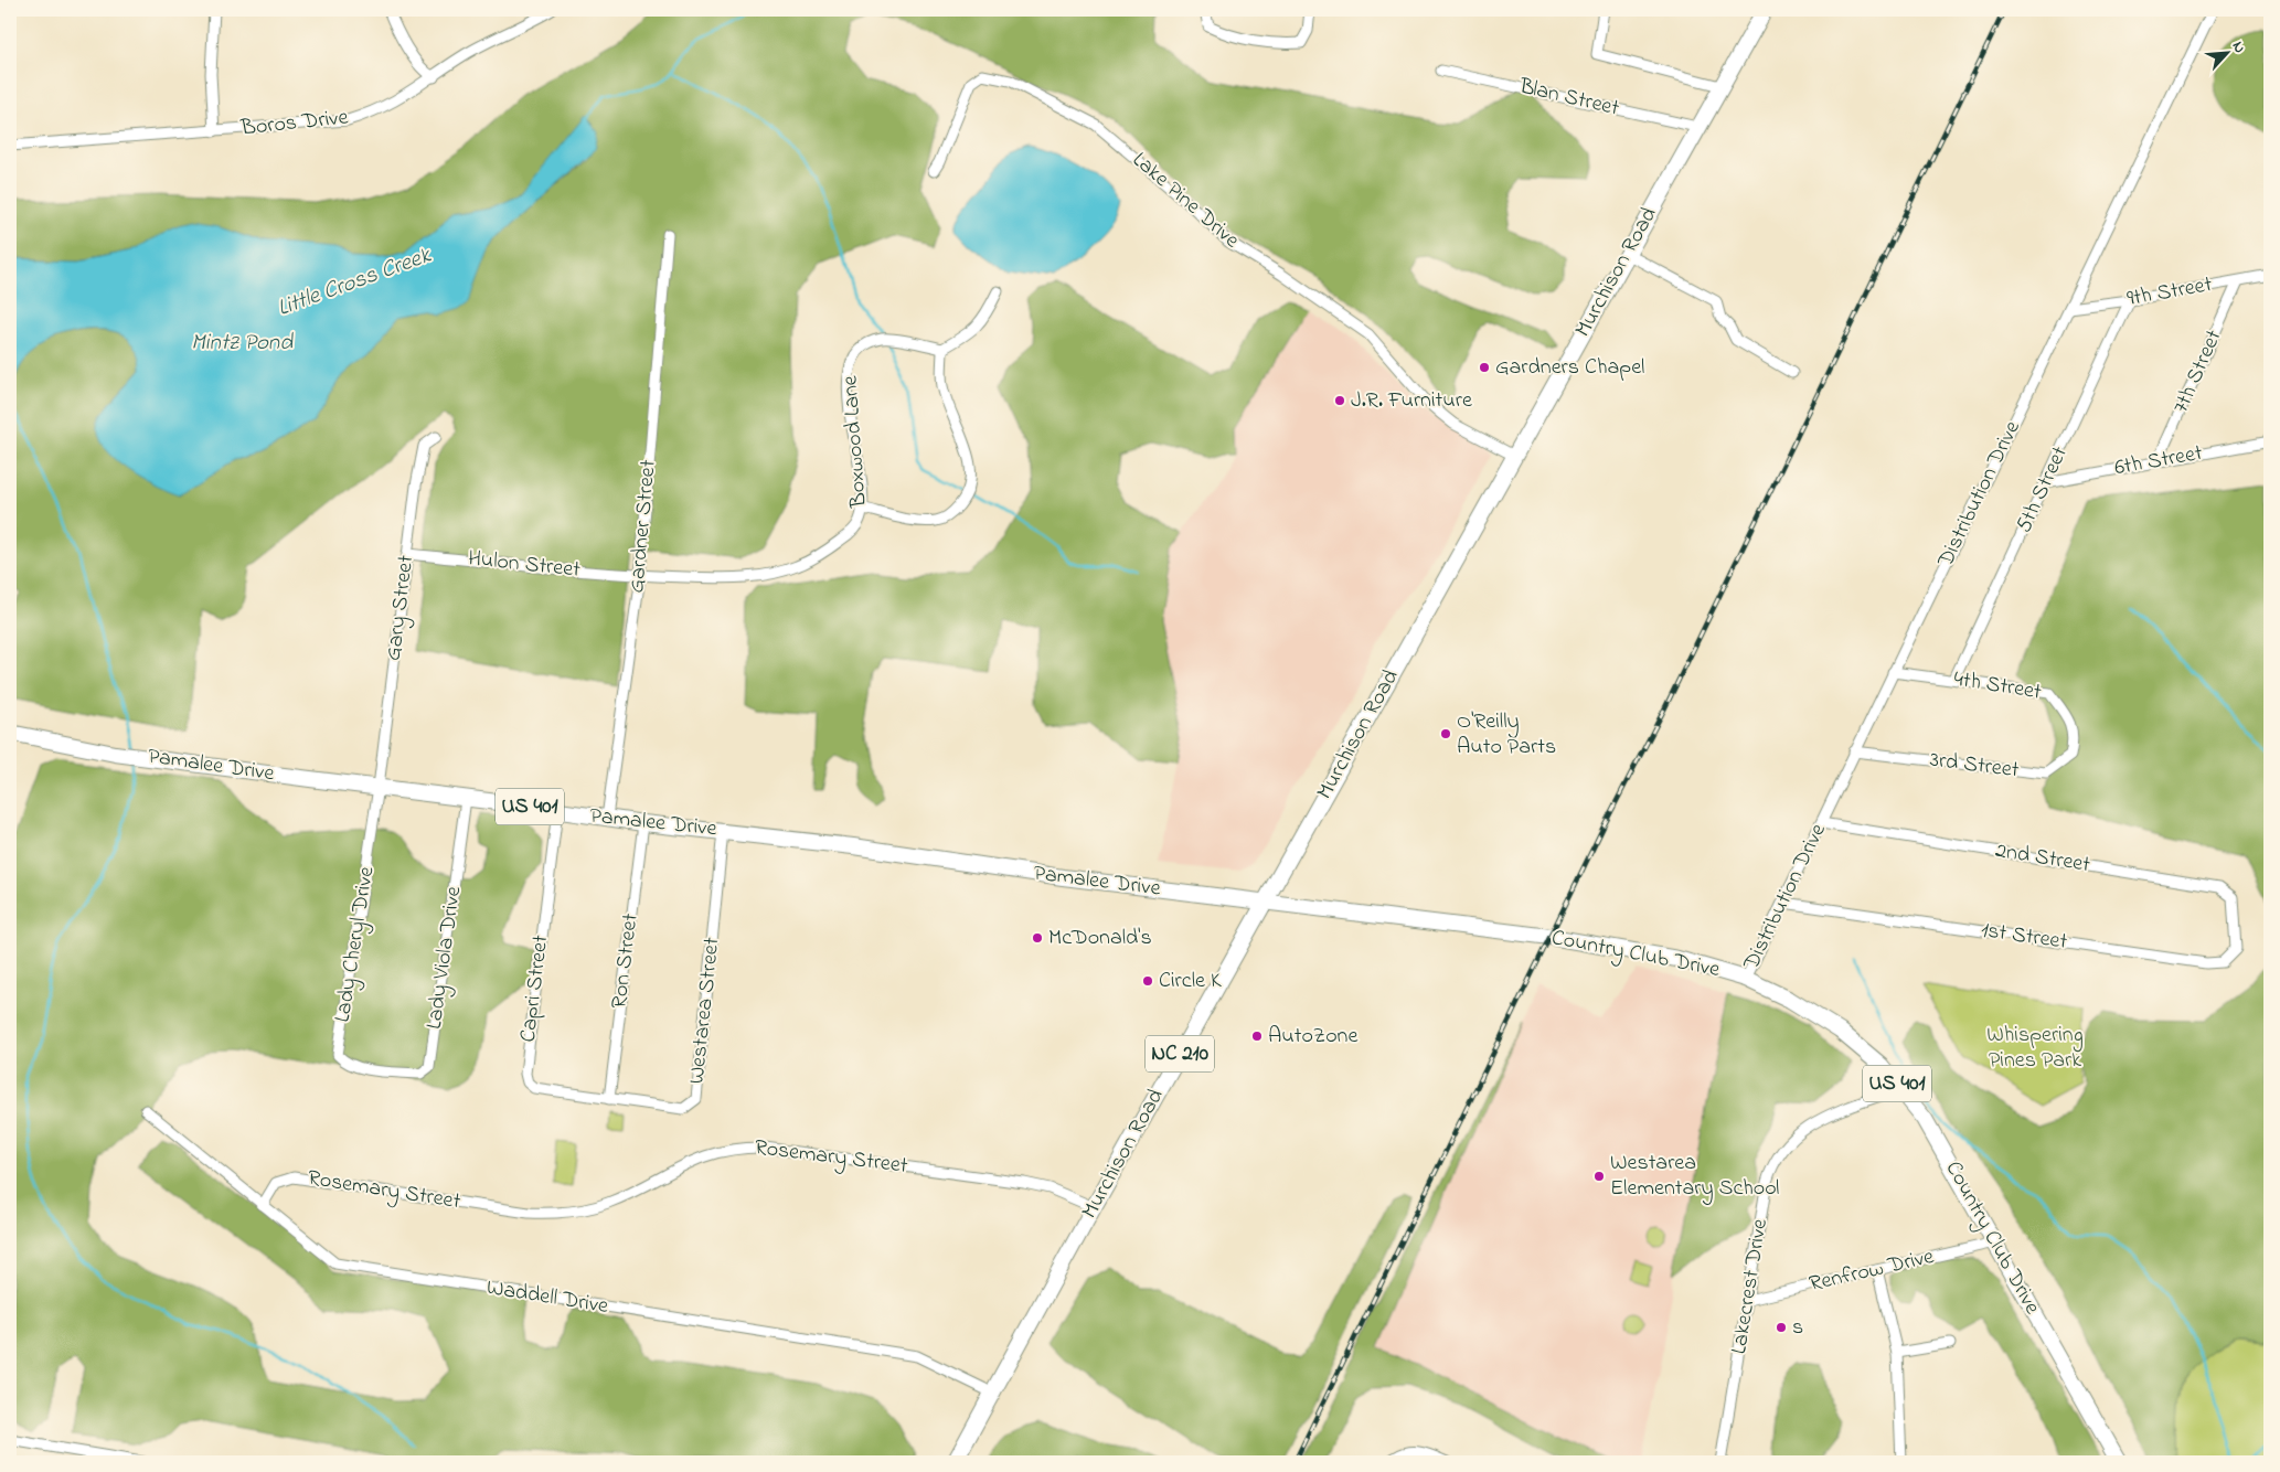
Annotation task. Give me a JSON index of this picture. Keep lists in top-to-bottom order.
{
  "streets": {
    "main road": [
      "Murchison Road",
      "Pamalee Drive",
      "US 401",
      "Country Club Drive",
      "NC 210"
    ],
    "street": [
      "Blan Street",
      "Boros Drive",
      "Lake Pine Drive",
      "9th Street",
      "7th Street",
      "Boxwood Lane",
      "6th Street",
      "5th Street",
      "Distribution Drive",
      "Gardner Street",
      "Hulon Street",
      "Gary Street",
      "4th Street",
      "3rd Street",
      "2nd Street",
      "1st Street",
      "Lady Cheryl Drive",
      "Lady Viola Drive",
      "Ron Street",
      "Capri Street",
      "Westarea Street",
      "Rosemary Street",
      "Renfrow Drive",
      "Lakecrest Drive",
      "Waddell Drive"
    ]
  },
  "crossings": [
    ["Blan Street", "Murchison Road"],
    ["Lake Pine Drive", "Murchison Road"],
    ["Murchison Road", "Pamalee Drive"],
    ["Murchison Road", "Country Club Drive"],
    ["Murchison Road", "Rosemary Street"],
    ["Murchison Road", "Waddell Drive"],
    ["9th Street", "7th Street"],
    ["9th Street", "5th Street"],
    ["9th Street", "Distribution Drive"],
    ["7th Street", "6th Street"],
    ["Boxwood Lane", "Gardner Street"],
    ["Boxwood Lane", "Hulon Street"],
    ["6th Street", "5th Street"],
    ["5th Street", "4th Street"],
    ["Distribution Drive", "4th Street"],
    ["Distribution Drive", "3rd Street"],
    ["Distribution Drive", "2nd Street"],
    ["Distribution Drive", "1st Street"],
    ["Distribution Drive", "Country Club Drive"],
    ["Gardner Street", "Hulon Street"],
    ["Gardner Street", "Pamalee Drive"],
    ["Hulon Street", "Gary Street"],
    ["Gary Street", "Pamalee Drive"],
    ["Gary Street", "Lady Cheryl Drive"],
    ["4th Street", "3rd Street"],
    ["Pamalee Drive", "Lady Cheryl Drive"],
    ["Pamalee Drive", "Country Club Drive"],
    ["Pamalee Drive", "Lady Viola Drive"],
    ["Pamalee Drive", "Ron Street"],
    ["Pamalee Drive", "Capri Street"],
    ["Pamalee Drive", "Westarea Street"],
    ["2nd Street", "1st Street"],
    ["Lady Cheryl Drive", "Lady Viola Drive"],
    ["Country Club Drive", "Renfrow Drive"],
    ["Country Club Drive", "Lakecrest Drive"],
    ["Ron Street", "Capri Street"],
    ["Ron Street", "Westarea Street"],
    ["Capri Street", "Westarea Street"],
    ["Rosemary Street", "Waddell Drive"],
    ["Renfrow Drive", "Lakecrest Drive"]
  ],
  "water": ["Little Cross Creek", "Mintz Pond"],
  "parks": ["Whispering Pines Park"],
  "places": [
    "Gardners Chapel",
    "J.R. Furniture",
    "O'Reilly Auto Parts",
    "McDonald's",
    "Circle K",
    "AutoZone",
    "Westarea Elementary School",
    "s"
  ],
  "north": "top right"
}
